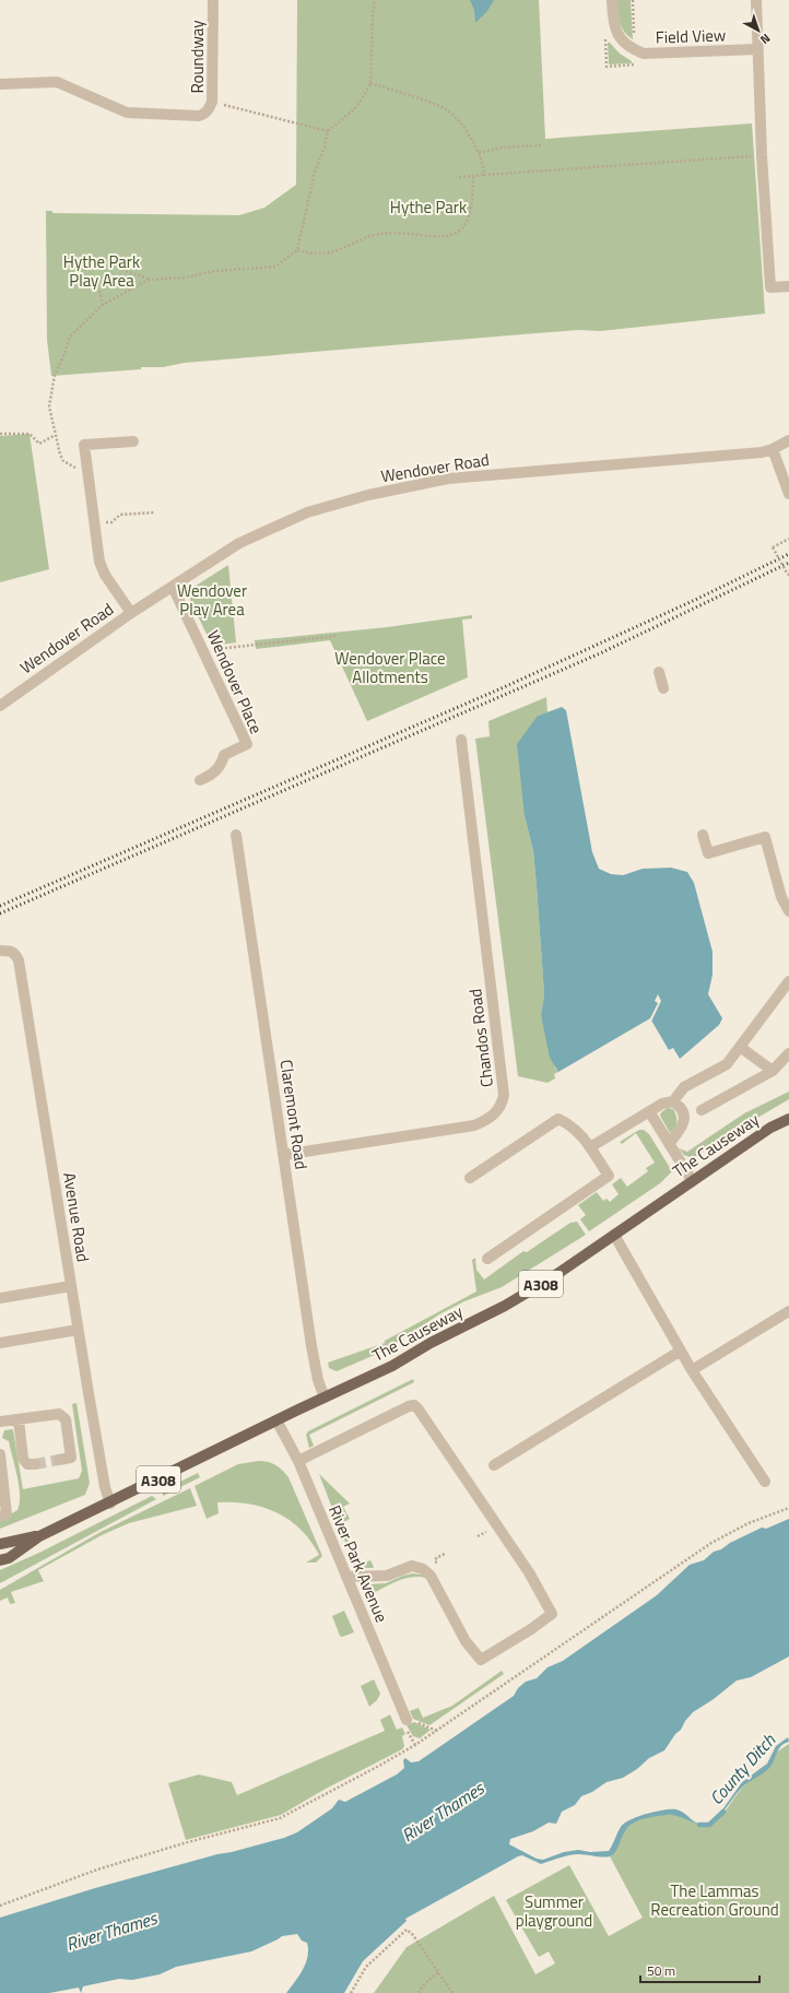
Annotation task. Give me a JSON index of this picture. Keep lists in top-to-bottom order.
{
  "streets": {
    "main road": ["The Causeway", "A308"],
    "street": [
      "Field View",
      "Roundway",
      "Wendover Road",
      "Wendover Place",
      "Chandos Road",
      "Claremont Road",
      "Avenue Road",
      "River Park Avenue"
    ]
  },
  "crossings": [
    ["Wendover Road", "Wendover Place"],
    ["Chandos Road", "Claremont Road"],
    ["Claremont Road", "The Causeway"],
    ["The Causeway", "Avenue Road"],
    ["The Causeway", "River Park Avenue"]
  ],
  "water": ["County Ditch", "River Thames"],
  "parks": [
    "Hythe Park",
    "Hythe Park Play Area",
    "Wendover Play Area",
    "Wendover Place Allotments",
    "The Lammas Recreation Ground",
    "Summer playground"
  ],
  "scale_bar": "50 m",
  "north": "bottom right"
}
